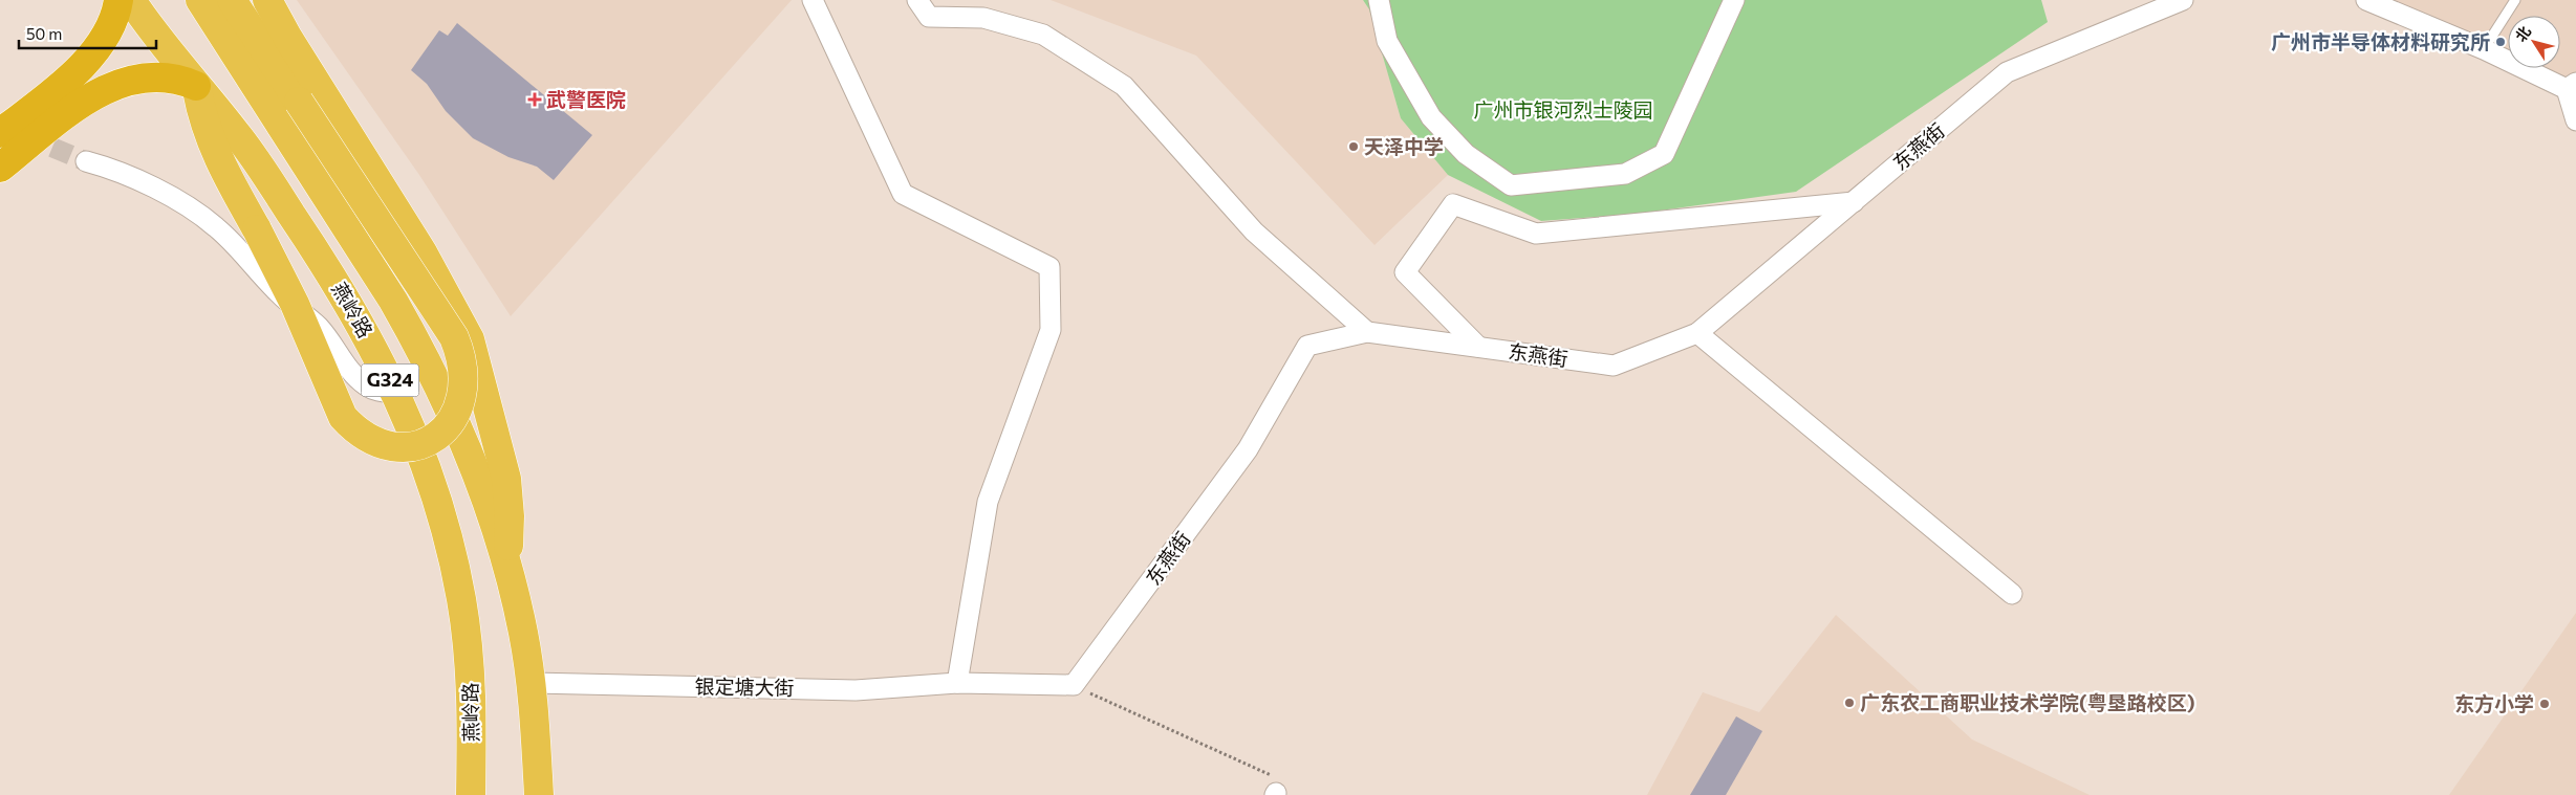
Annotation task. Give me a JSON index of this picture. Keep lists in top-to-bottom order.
{
  "streets": {
    "highway": ["燕岭路", "G324"],
    "street": ["东燕街", "银定塘大街"]
  },
  "crossings": [
    ["燕岭路", "银定塘大街"]
  ],
  "parks": ["广州市银河烈士陵园"],
  "places": {
    "other": [
      "广州市半导体材料研究所",
      "天泽中学",
      "广东农工商职业技术学院(粤垦路校区)",
      "东方小学"
    ],
    "health": ["武警医院"]
  },
  "scale_bar": "50 m",
  "north": "top left"
}
